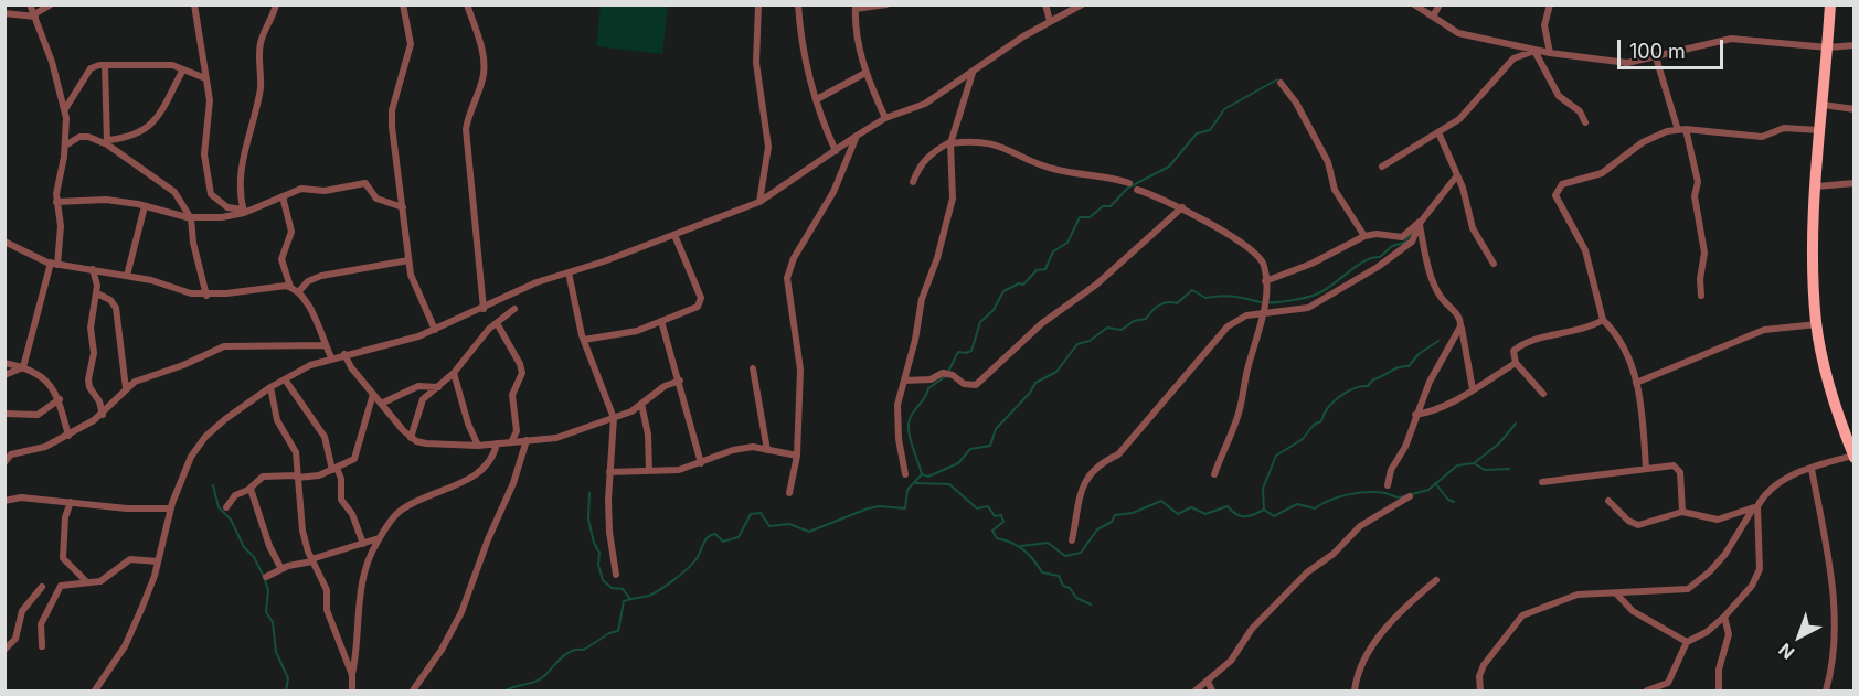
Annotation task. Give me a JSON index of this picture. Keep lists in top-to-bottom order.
{
  "scale_bar": "100 m",
  "north": "bottom left"
}
